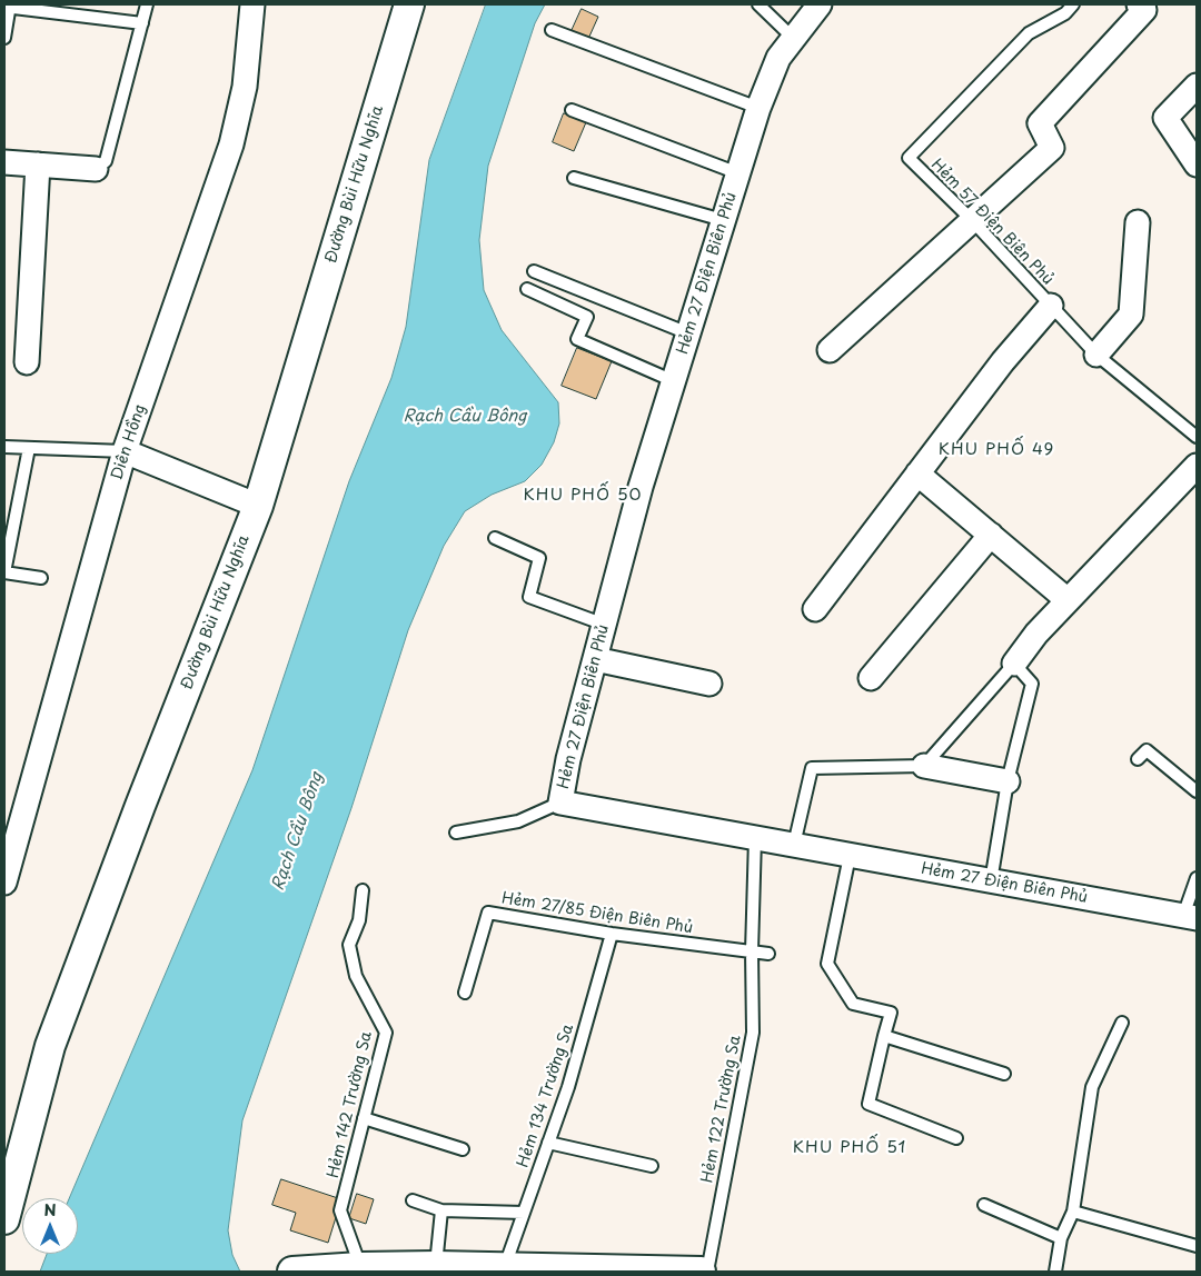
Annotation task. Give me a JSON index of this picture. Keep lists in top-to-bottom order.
{
  "streets": {
    "street": ["Đường Bùi Hữu Nghĩa", "Hẻm 27 Điện Biên Phủ", "Diên Hồng"],
    "lane": [
      "Hẻm 57 Điện Biên Phủ",
      "Hẻm 27/85 Điện Biên Phủ",
      "Hẻm 134 Trường Sa",
      "Hẻm 142 Trường Sa",
      "Hẻm 122 Trường Sa"
    ]
  },
  "crossings": [
    ["Hẻm 27/85 Điện Biên Phủ", "Hẻm 134 Trường Sa"],
    ["Hẻm 27/85 Điện Biên Phủ", "Hẻm 122 Trường Sa"]
  ],
  "districts": ["KHU PHỐ 49", "KHU PHỐ 50", "KHU PHỐ 51"],
  "water": ["Rạch Cầu Bông"],
  "north": "top"
}
